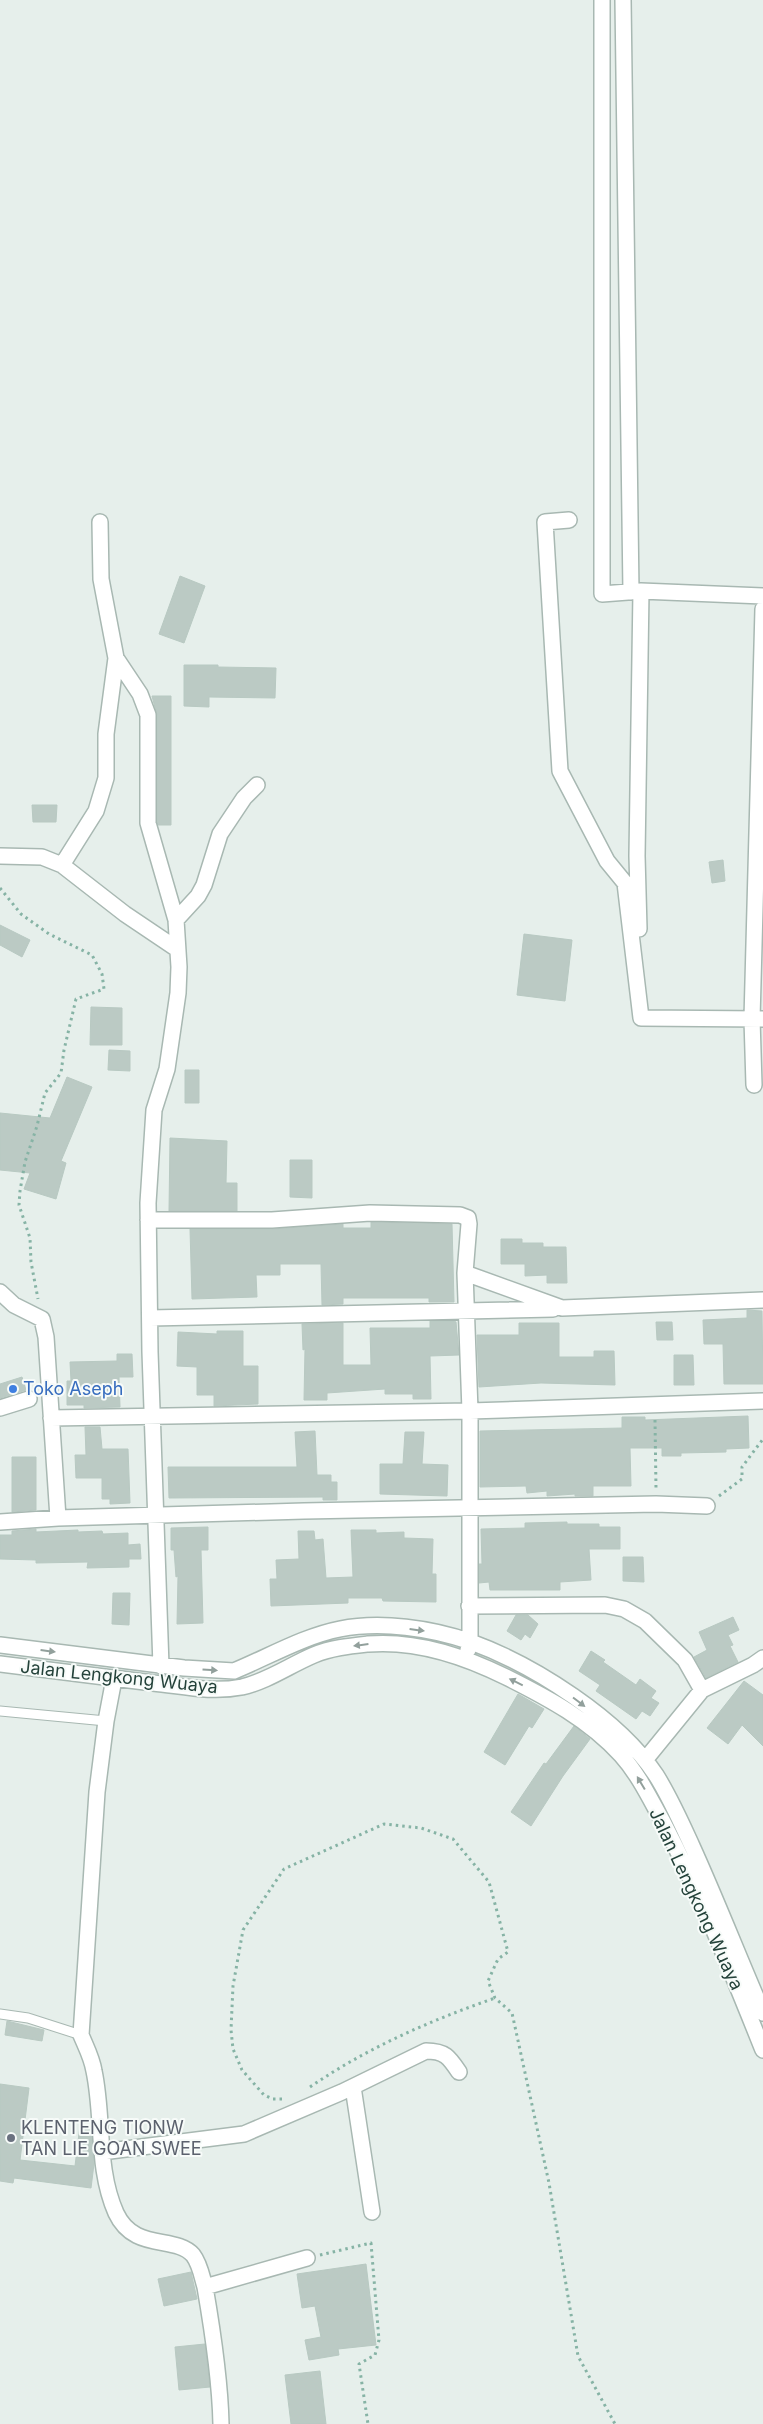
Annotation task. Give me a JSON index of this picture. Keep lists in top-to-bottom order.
{
  "streets": {
    "street": ["Jalan Lengkong Wuaya"]
  },
  "places": ["Toko Aseph", "KLENTENG TIONW TAN LIE GOAN SWEE"]
}
